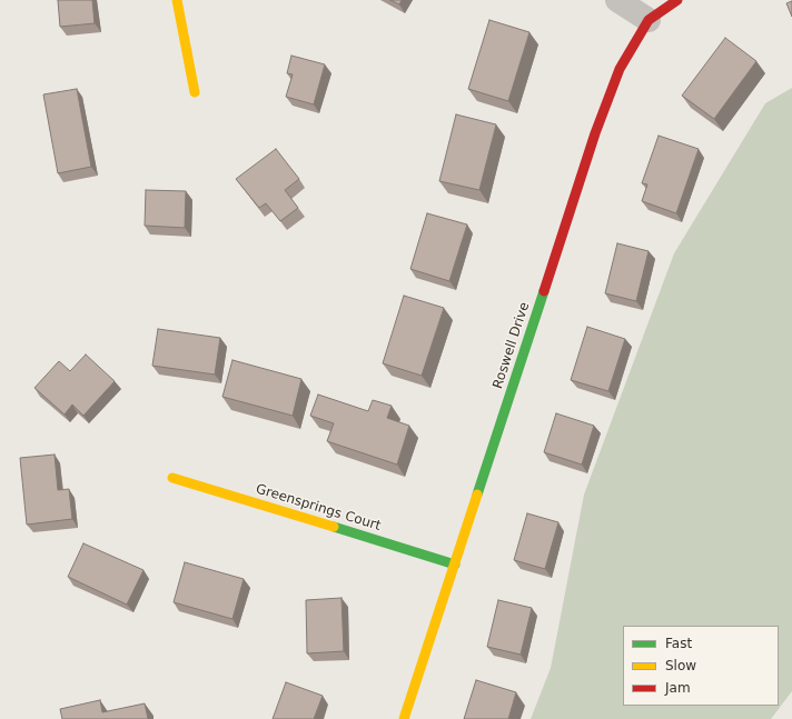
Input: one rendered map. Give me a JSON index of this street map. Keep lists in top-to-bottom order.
{
  "streets": {
    "street": ["Roswell Drive", "Greensprings Court"]
  },
  "crossings": [
    ["Roswell Drive", "Greensprings Court"]
  ],
  "legend": ["Fast", "Slow", "Jam"]
}
